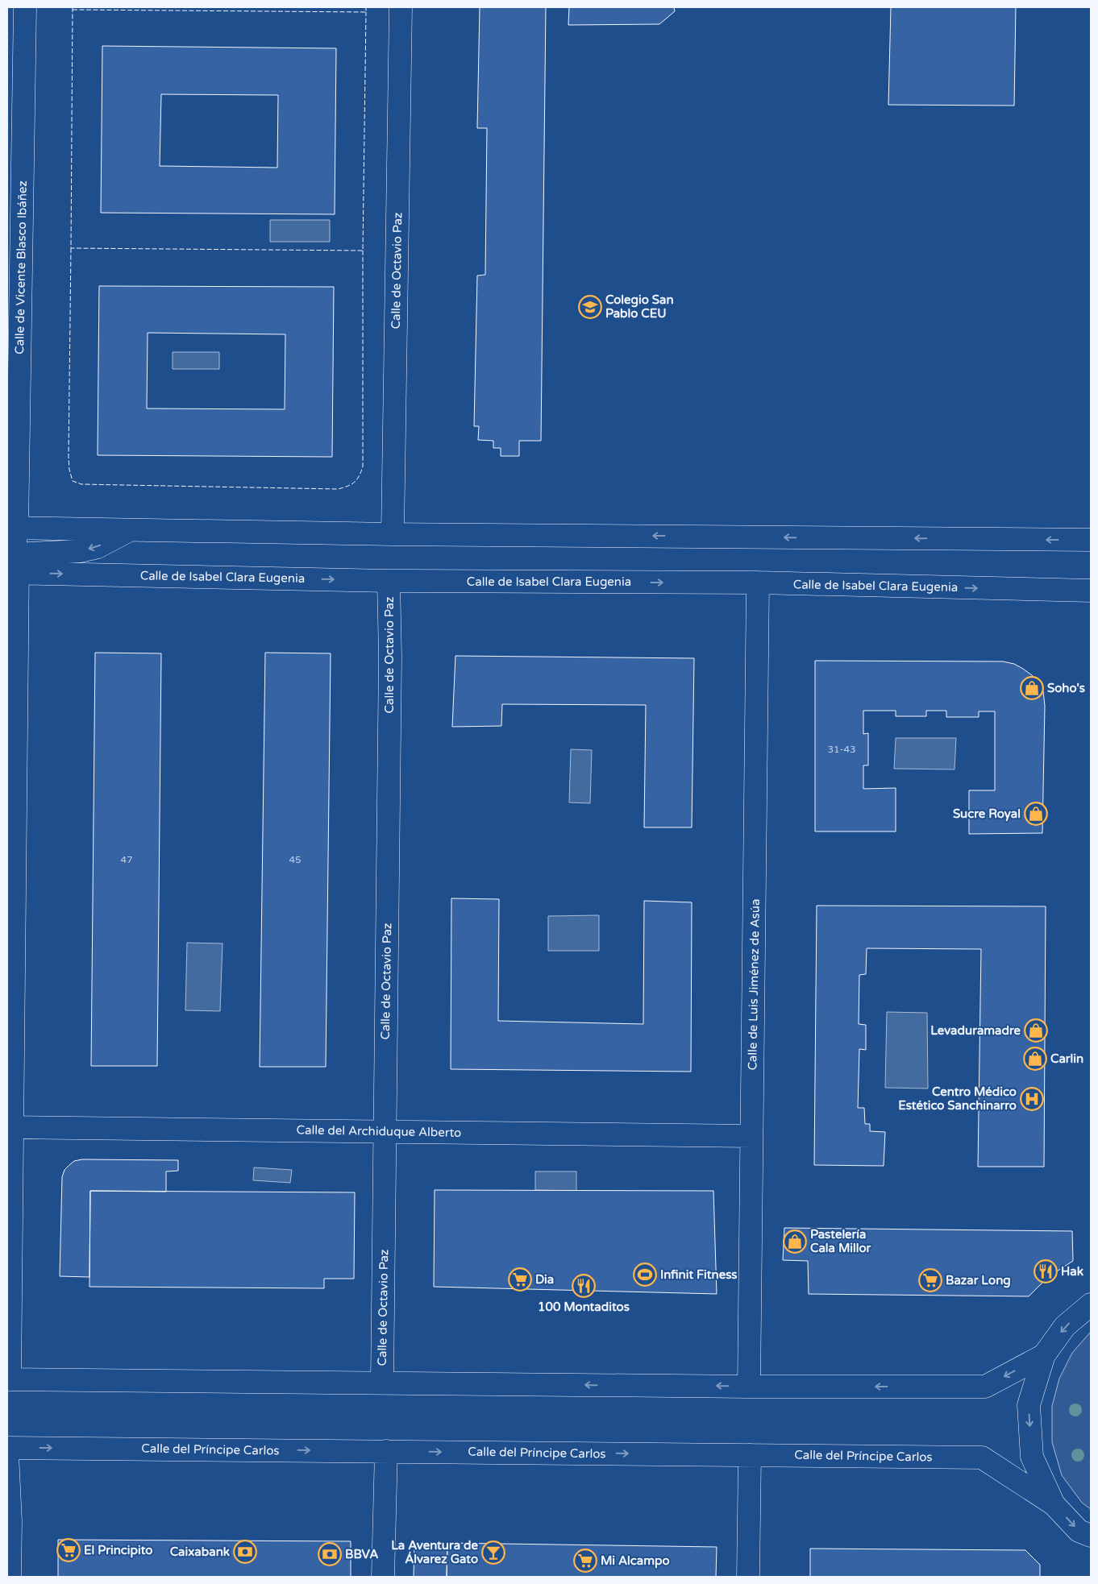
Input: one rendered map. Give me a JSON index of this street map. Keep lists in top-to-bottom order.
{
  "streets": {
    "street": [
      "Calle de Vicente Blasco Ibáñez",
      "Calle de Octavio Paz",
      "Calle de Isabel Clara Eugenia",
      "Calle de Luis Jiménez de Asúa",
      "Calle del Archiduque Alberto",
      "Calle del Príncipe Carlos"
    ]
  },
  "crossings": [
    ["Calle de Octavio Paz", "Calle de Isabel Clara Eugenia"],
    ["Calle de Octavio Paz", "Calle del Archiduque Alberto"],
    ["Calle de Isabel Clara Eugenia", "Calle de Luis Jiménez de Asúa"],
    ["Calle de Luis Jiménez de Asúa", "Calle del Archiduque Alberto"]
  ],
  "places": {
    "school or university": ["Colegio San Pablo CEU"],
    "shop": [
      "Soho's",
      "Sucre Royal",
      "Levaduramadre",
      "Carlin",
      "Pastelería Cala Millor"
    ],
    "hospital": ["Centro Médico Estético Sanchinarro"],
    "restaurant": ["Hak", "100 Montaditos"],
    "sports": ["Infinit Fitness"],
    "supermarket": [
      "Dia",
      "Bazar Long",
      "El Principito",
      "Mi Alcampo"
    ],
    "bank": ["Caixabank", "BBVA"],
    "bar": ["La Aventura de Álvarez Gato"]
  },
  "house_numbers": ["31-43", "47", "45"]
}
